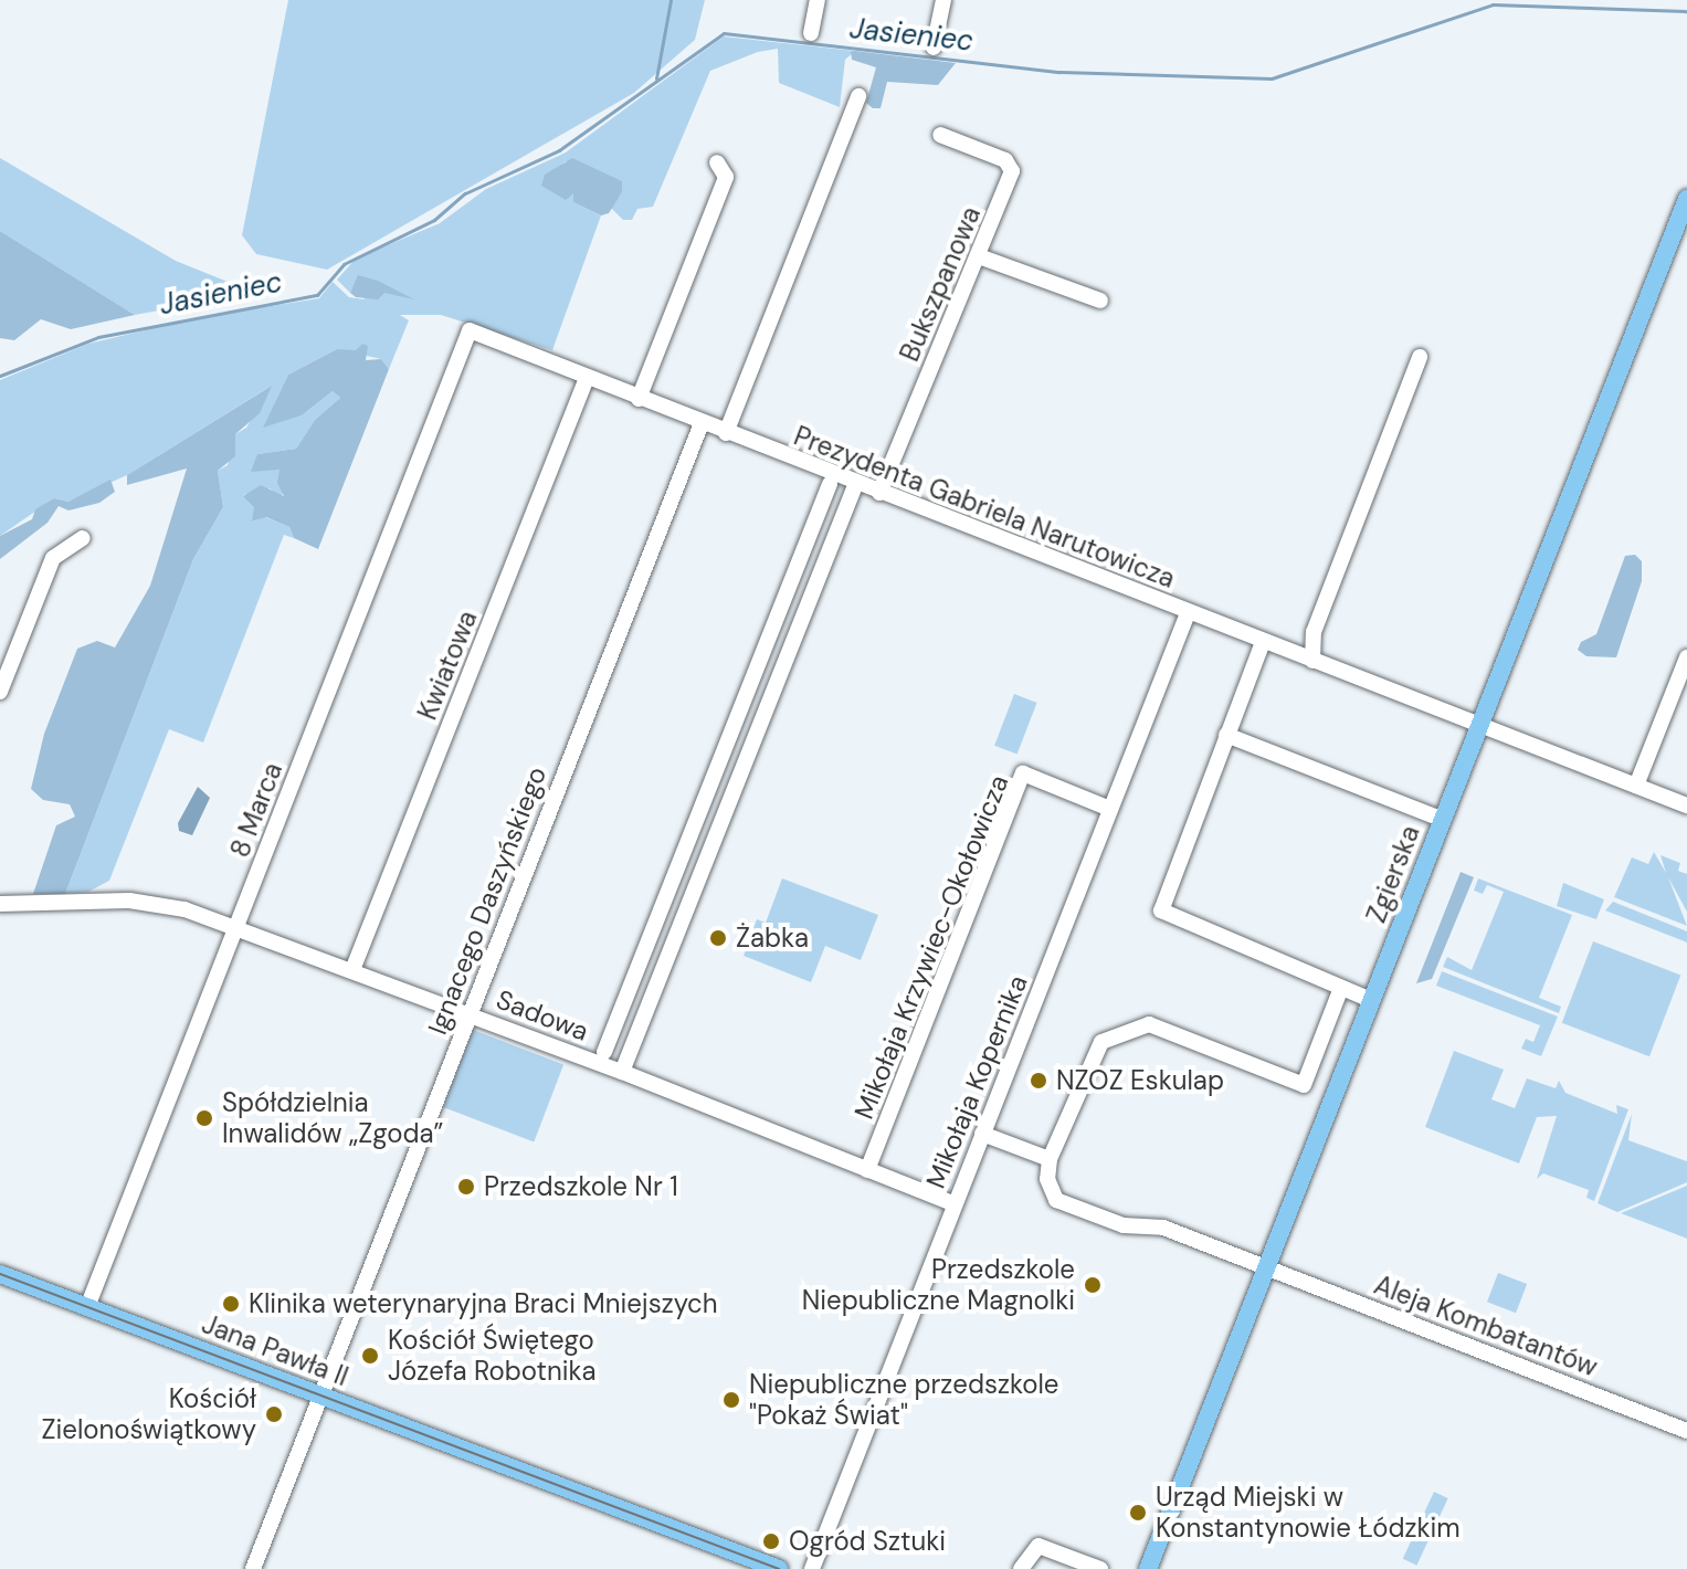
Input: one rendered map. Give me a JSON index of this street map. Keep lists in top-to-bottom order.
{
  "streets": {
    "main road": ["Zgierska", "Jana Pawła II"],
    "street": [
      "Bukszpanowa",
      "Prezydenta Gabriela Narutowicza",
      "Kwiatowa",
      "8 Marca",
      "Ignacego Daszyńskiego",
      "Mikołaja Krzywiec-Okołowicza",
      "Sadowa",
      "Mikołaja Kopernika",
      "Aleja Kombatantów"
    ]
  },
  "crossings": [
    ["Bukszpanowa", "Prezydenta Gabriela Narutowicza"],
    ["Prezydenta Gabriela Narutowicza", "Kwiatowa"],
    ["Prezydenta Gabriela Narutowicza", "8 Marca"],
    ["Prezydenta Gabriela Narutowicza", "Zgierska"],
    ["Prezydenta Gabriela Narutowicza", "Ignacego Daszyńskiego"],
    ["Prezydenta Gabriela Narutowicza", "Mikołaja Kopernika"],
    ["Kwiatowa", "Sadowa"],
    ["8 Marca", "Sadowa"],
    ["8 Marca", "Jana Pawła II"],
    ["Zgierska", "Aleja Kombatantów"],
    ["Ignacego Daszyńskiego", "Sadowa"],
    ["Ignacego Daszyńskiego", "Jana Pawła II"],
    ["Mikołaja Krzywiec-Okołowicza", "Sadowa"],
    ["Mikołaja Krzywiec-Okołowicza", "Mikołaja Kopernika"],
    ["Sadowa", "Mikołaja Kopernika"]
  ],
  "water": ["Jasieniec"],
  "places": [
    "Żabka",
    "NZOZ Eskulap",
    "Spółdzielnia Inwalidów „Zgoda”",
    "Przedszkole Nr 1",
    "Przedszkole Niepubliczne Magnolki",
    "Klinika weterynaryjna Braci Mniejszych",
    "Kościół Świętego Józefa Robotnika",
    "Niepubliczne przedszkole \"Pokaż Świat\"",
    "Kościół Zielonoświątkowy",
    "Urząd Miejski w Konstantynowie Łódzkim",
    "Ogród Sztuki"
  ]
}
